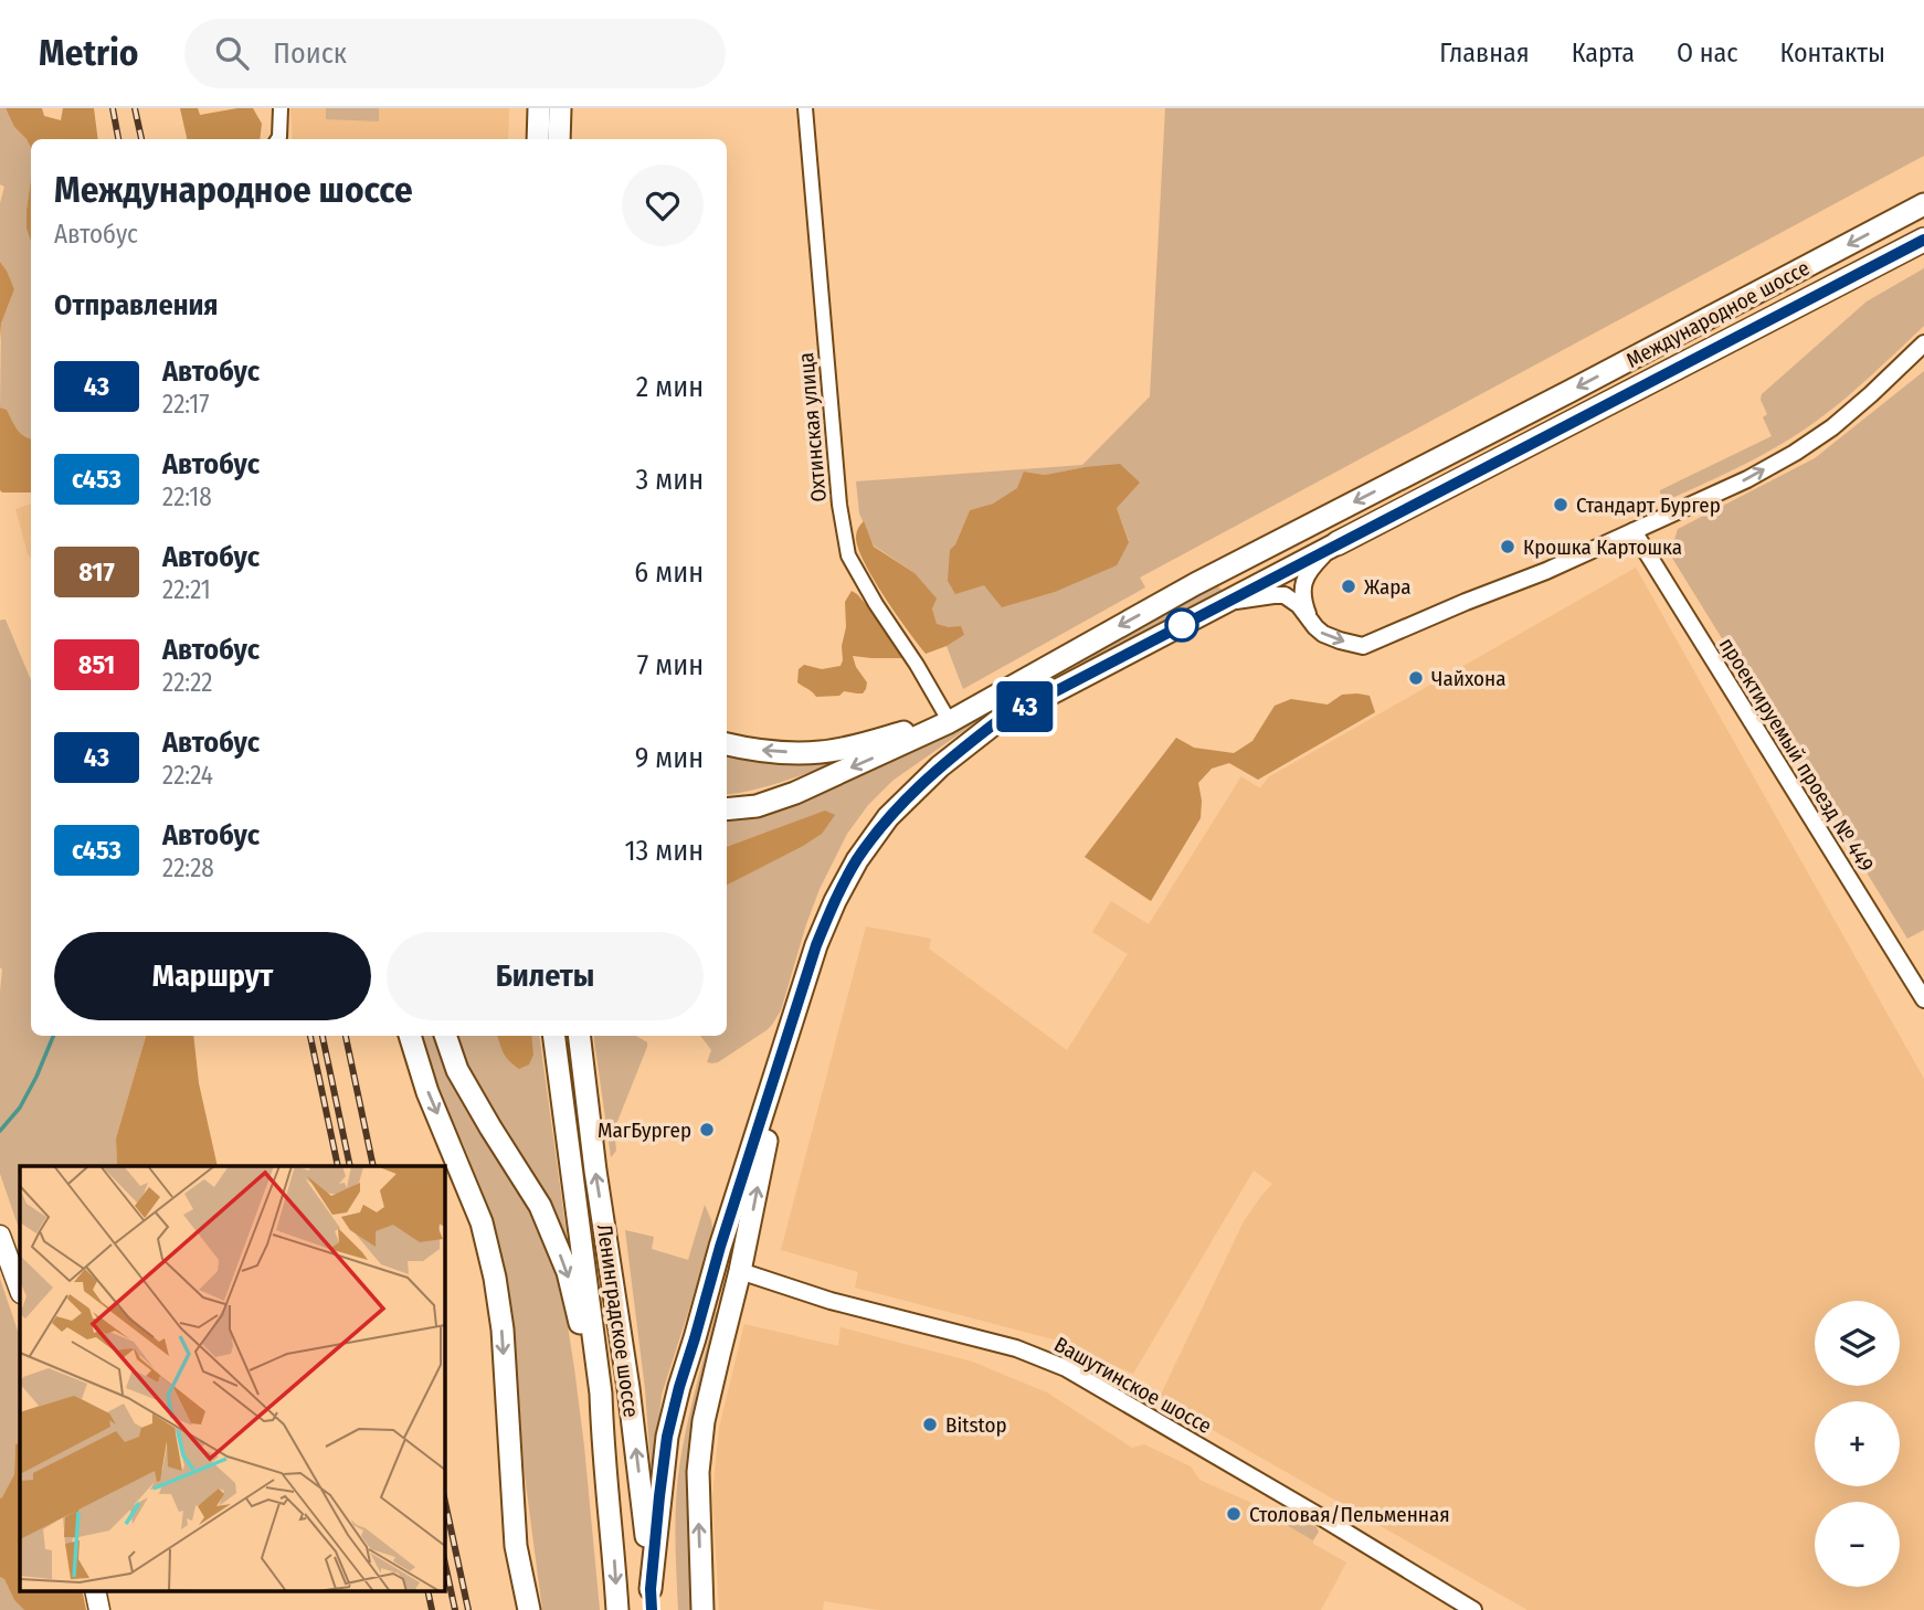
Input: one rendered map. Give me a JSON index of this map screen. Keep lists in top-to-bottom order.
{
  "streets": {
    "highway": ["Международное шоссе", "Ленинградское шоссе"],
    "street": ["Охтинская улица", "проектируемый проезд № 449", "Вашутинское шоссе"]
  },
  "crossings": [
    ["Международное шоссе", "Ленинградское шоссе"]
  ],
  "places": [
    "Стандарт Бургер",
    "Крошка Картошка",
    "Жара",
    "Чайхона",
    "МагБургер",
    "Bitstop",
    "Столовая/Пельменная"
  ],
  "lines": ["bus line 43"],
  "page": {
    "header": "Metrio",
    "search": "Поиск",
    "nav": [
      "Главная",
      "Карта",
      "О нас",
      "Контакты"
    ],
    "on_map": "43",
    "heading": [
      ["Международное шоссе", "Автобус"],
      "Отправления"
    ],
    "list": [
      {
        "mark": "43",
        "name": "Автобус",
        "note": "22:17",
        "value": "2 мин"
      },
      {
        "mark": "с453",
        "name": "Автобус",
        "note": "22:18",
        "value": "3 мин"
      },
      {
        "mark": "817",
        "name": "Автобус",
        "note": "22:21",
        "value": "6 мин"
      },
      {
        "mark": "851",
        "name": "Автобус",
        "note": "22:22",
        "value": "7 мин"
      },
      {
        "mark": "43",
        "name": "Автобус",
        "note": "22:24",
        "value": "9 мин"
      },
      {
        "mark": "с453",
        "name": "Автобус",
        "note": "22:28",
        "value": "13 мин"
      }
    ],
    "buttons": ["Маршрут", "Билеты"],
    "map_buttons": ["+", "−"]
  }
}
